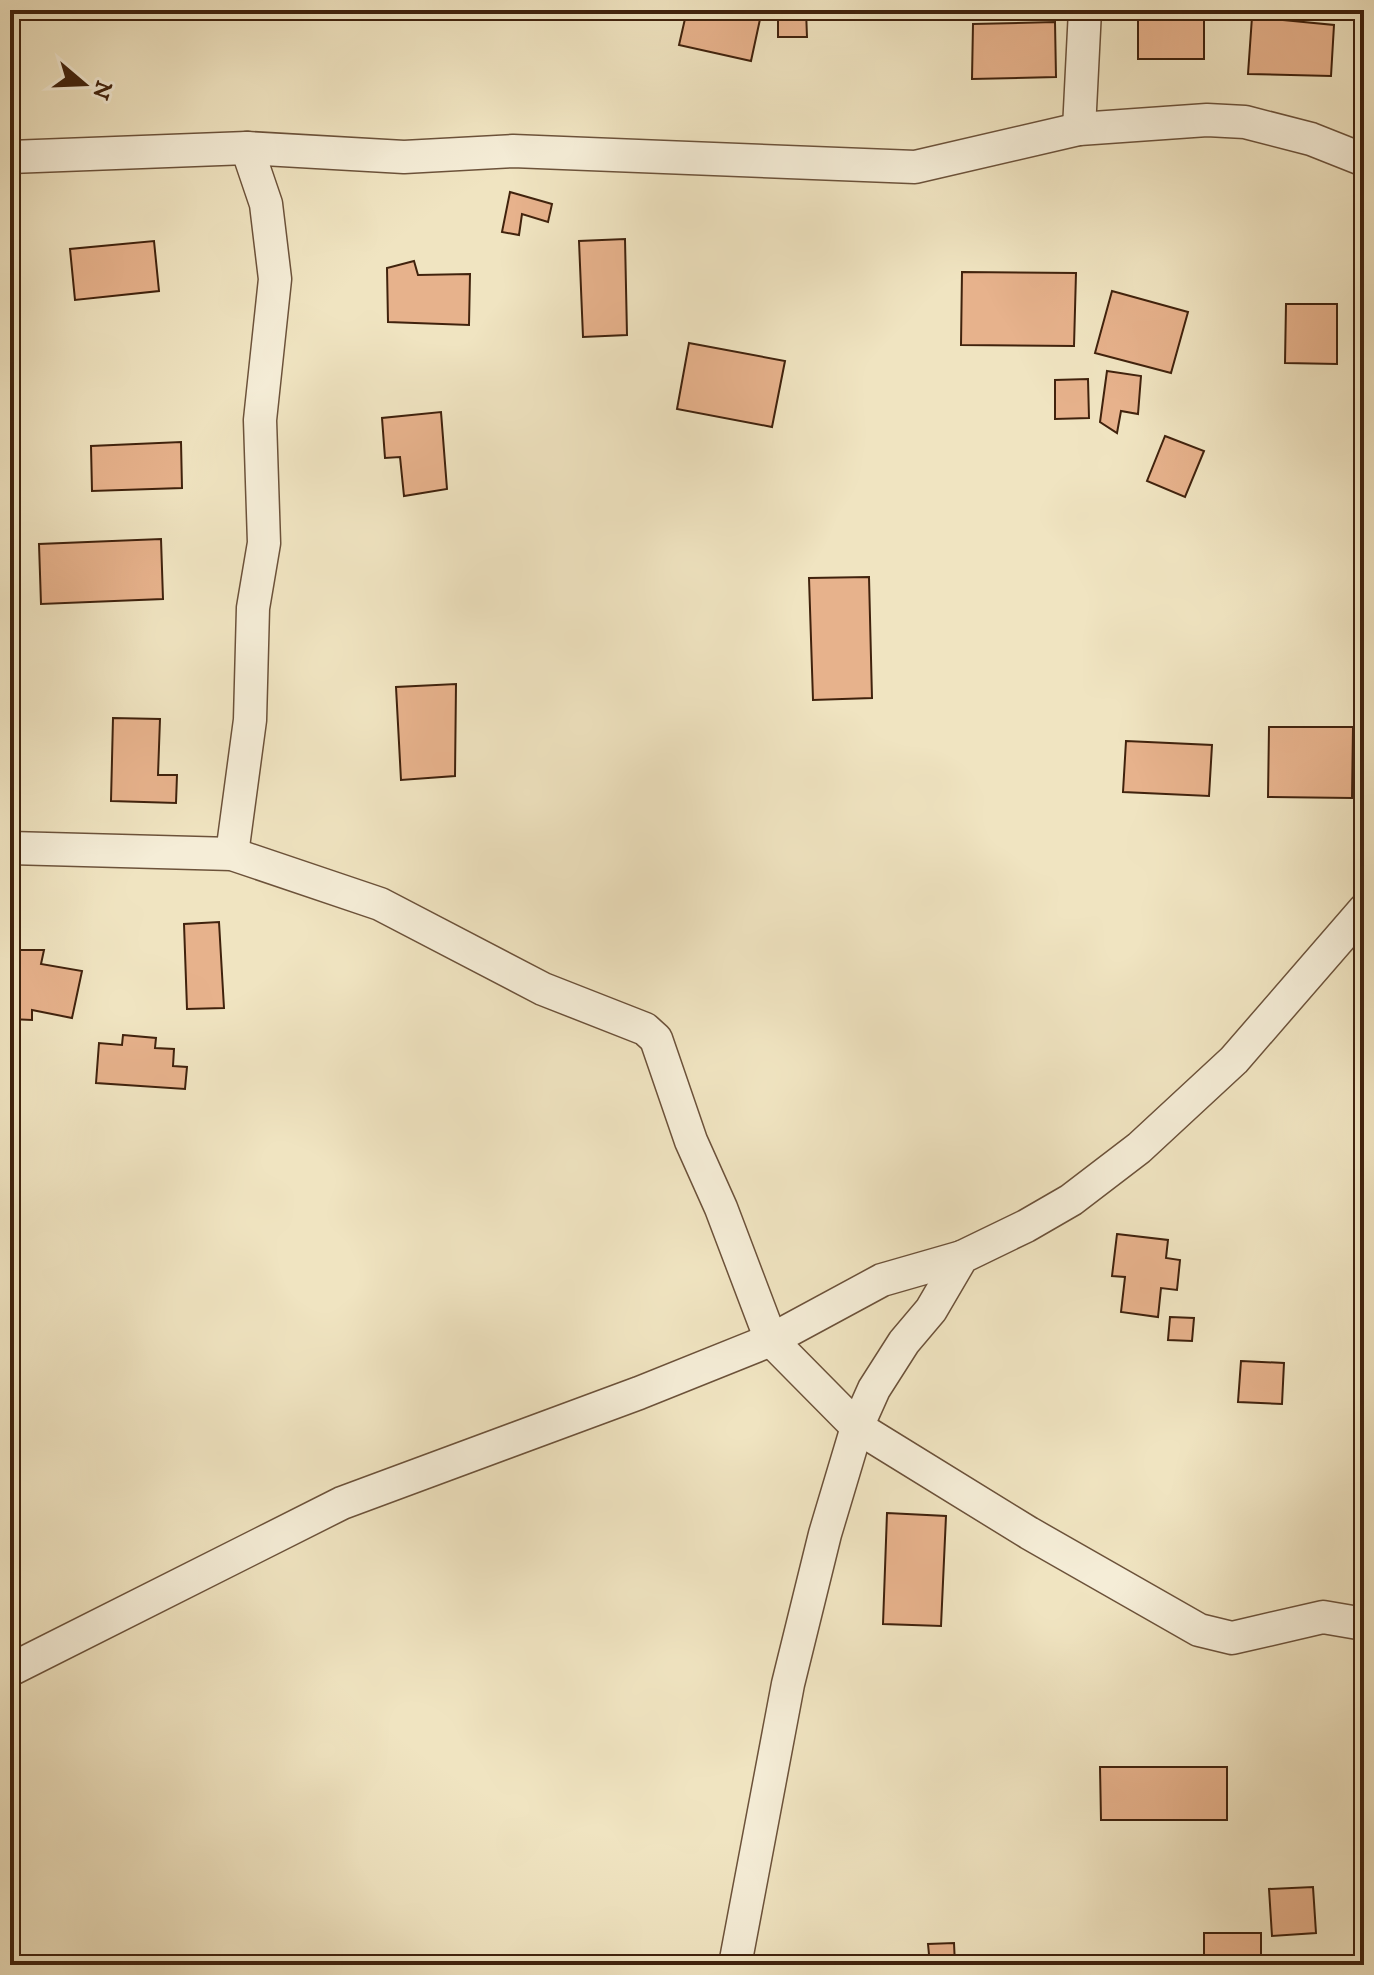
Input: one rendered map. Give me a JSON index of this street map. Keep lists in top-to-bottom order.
{
  "north": "right"
}
